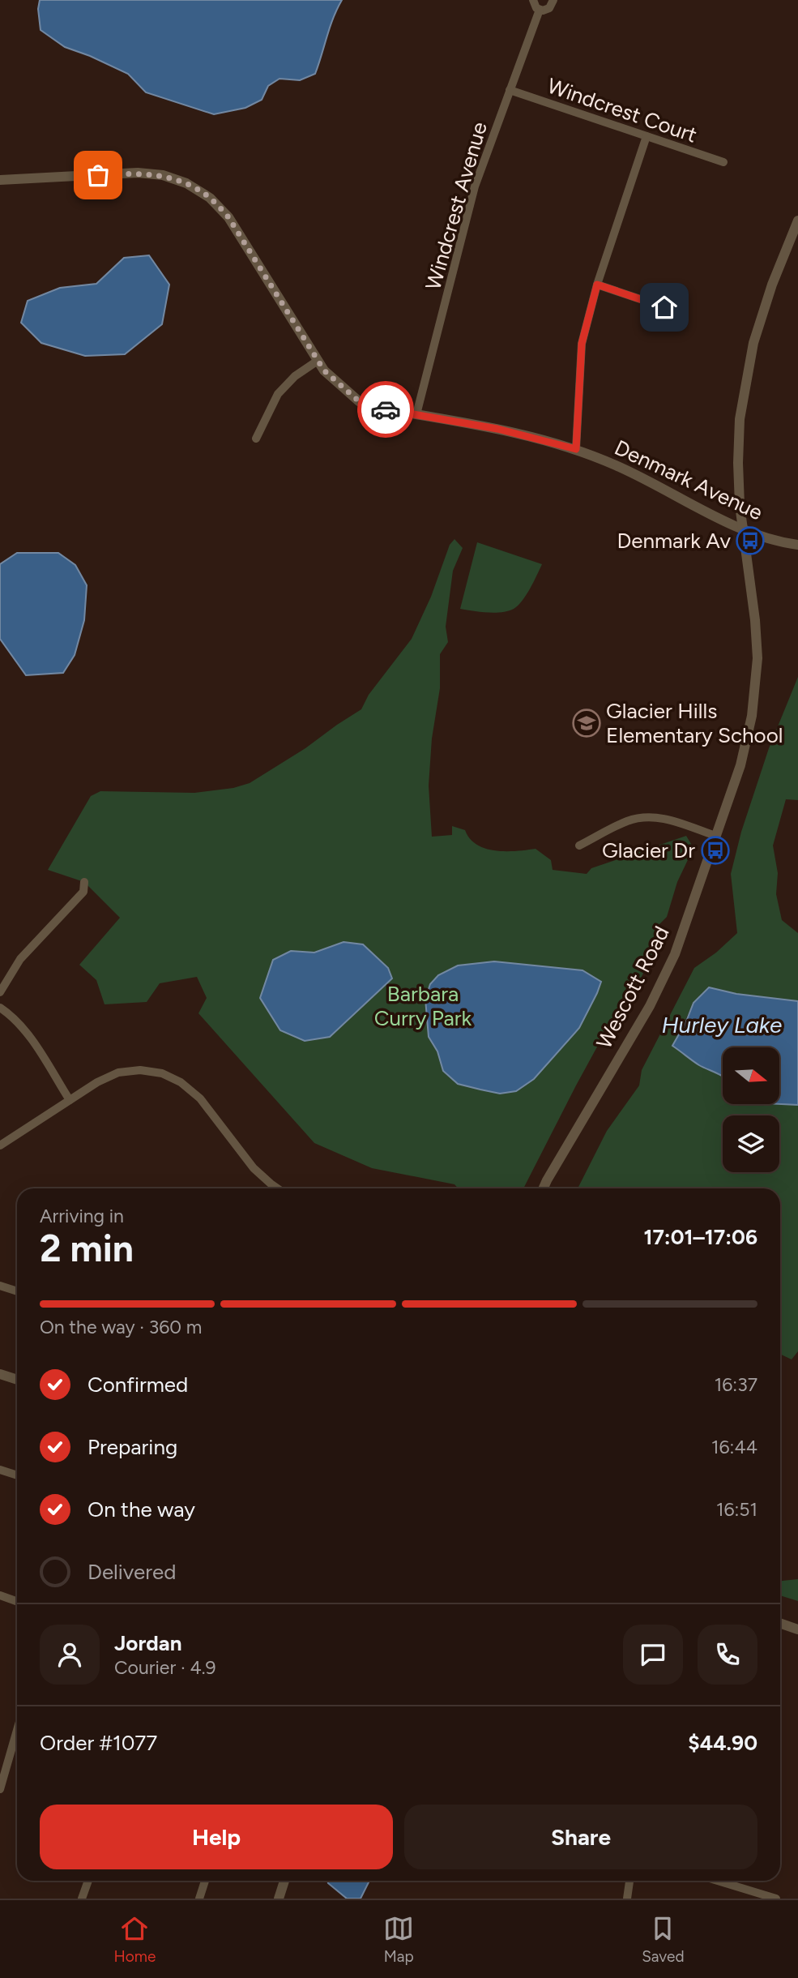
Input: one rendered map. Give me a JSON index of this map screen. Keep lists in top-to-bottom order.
{
  "streets": {
    "street": [
      "Windcrest Court",
      "Windcrest Avenue",
      "Denmark Avenue",
      "Wescott Road"
    ]
  },
  "crossings": [
    ["Windcrest Court", "Windcrest Avenue"],
    ["Windcrest Avenue", "Denmark Avenue"],
    ["Denmark Avenue", "Wescott Road"]
  ],
  "water": ["Hurley Lake"],
  "parks": ["Barbara Curry Park"],
  "places": {
    "bus stop": ["Denmark Av", "Glacier Dr"],
    "school or university": ["Glacier Hills Elementary School"]
  },
  "north": "right",
  "page": {
    "heading": ["2 min", "Arriving in", "17:01–17:06"],
    "panel": [
      "Jordan",
      "Courier · 4.9",
      "Order #1077",
      "$44.90"
    ],
    "bar": "On the way · 360 m",
    "list": [
      ["Confirmed", "16:37"],
      ["Preparing", "16:44"],
      ["On the way", "16:51"],
      "Delivered"
    ],
    "buttons": ["Help", "Share"],
    "tabs": ["Home", "Map", "Saved"]
  }
}
